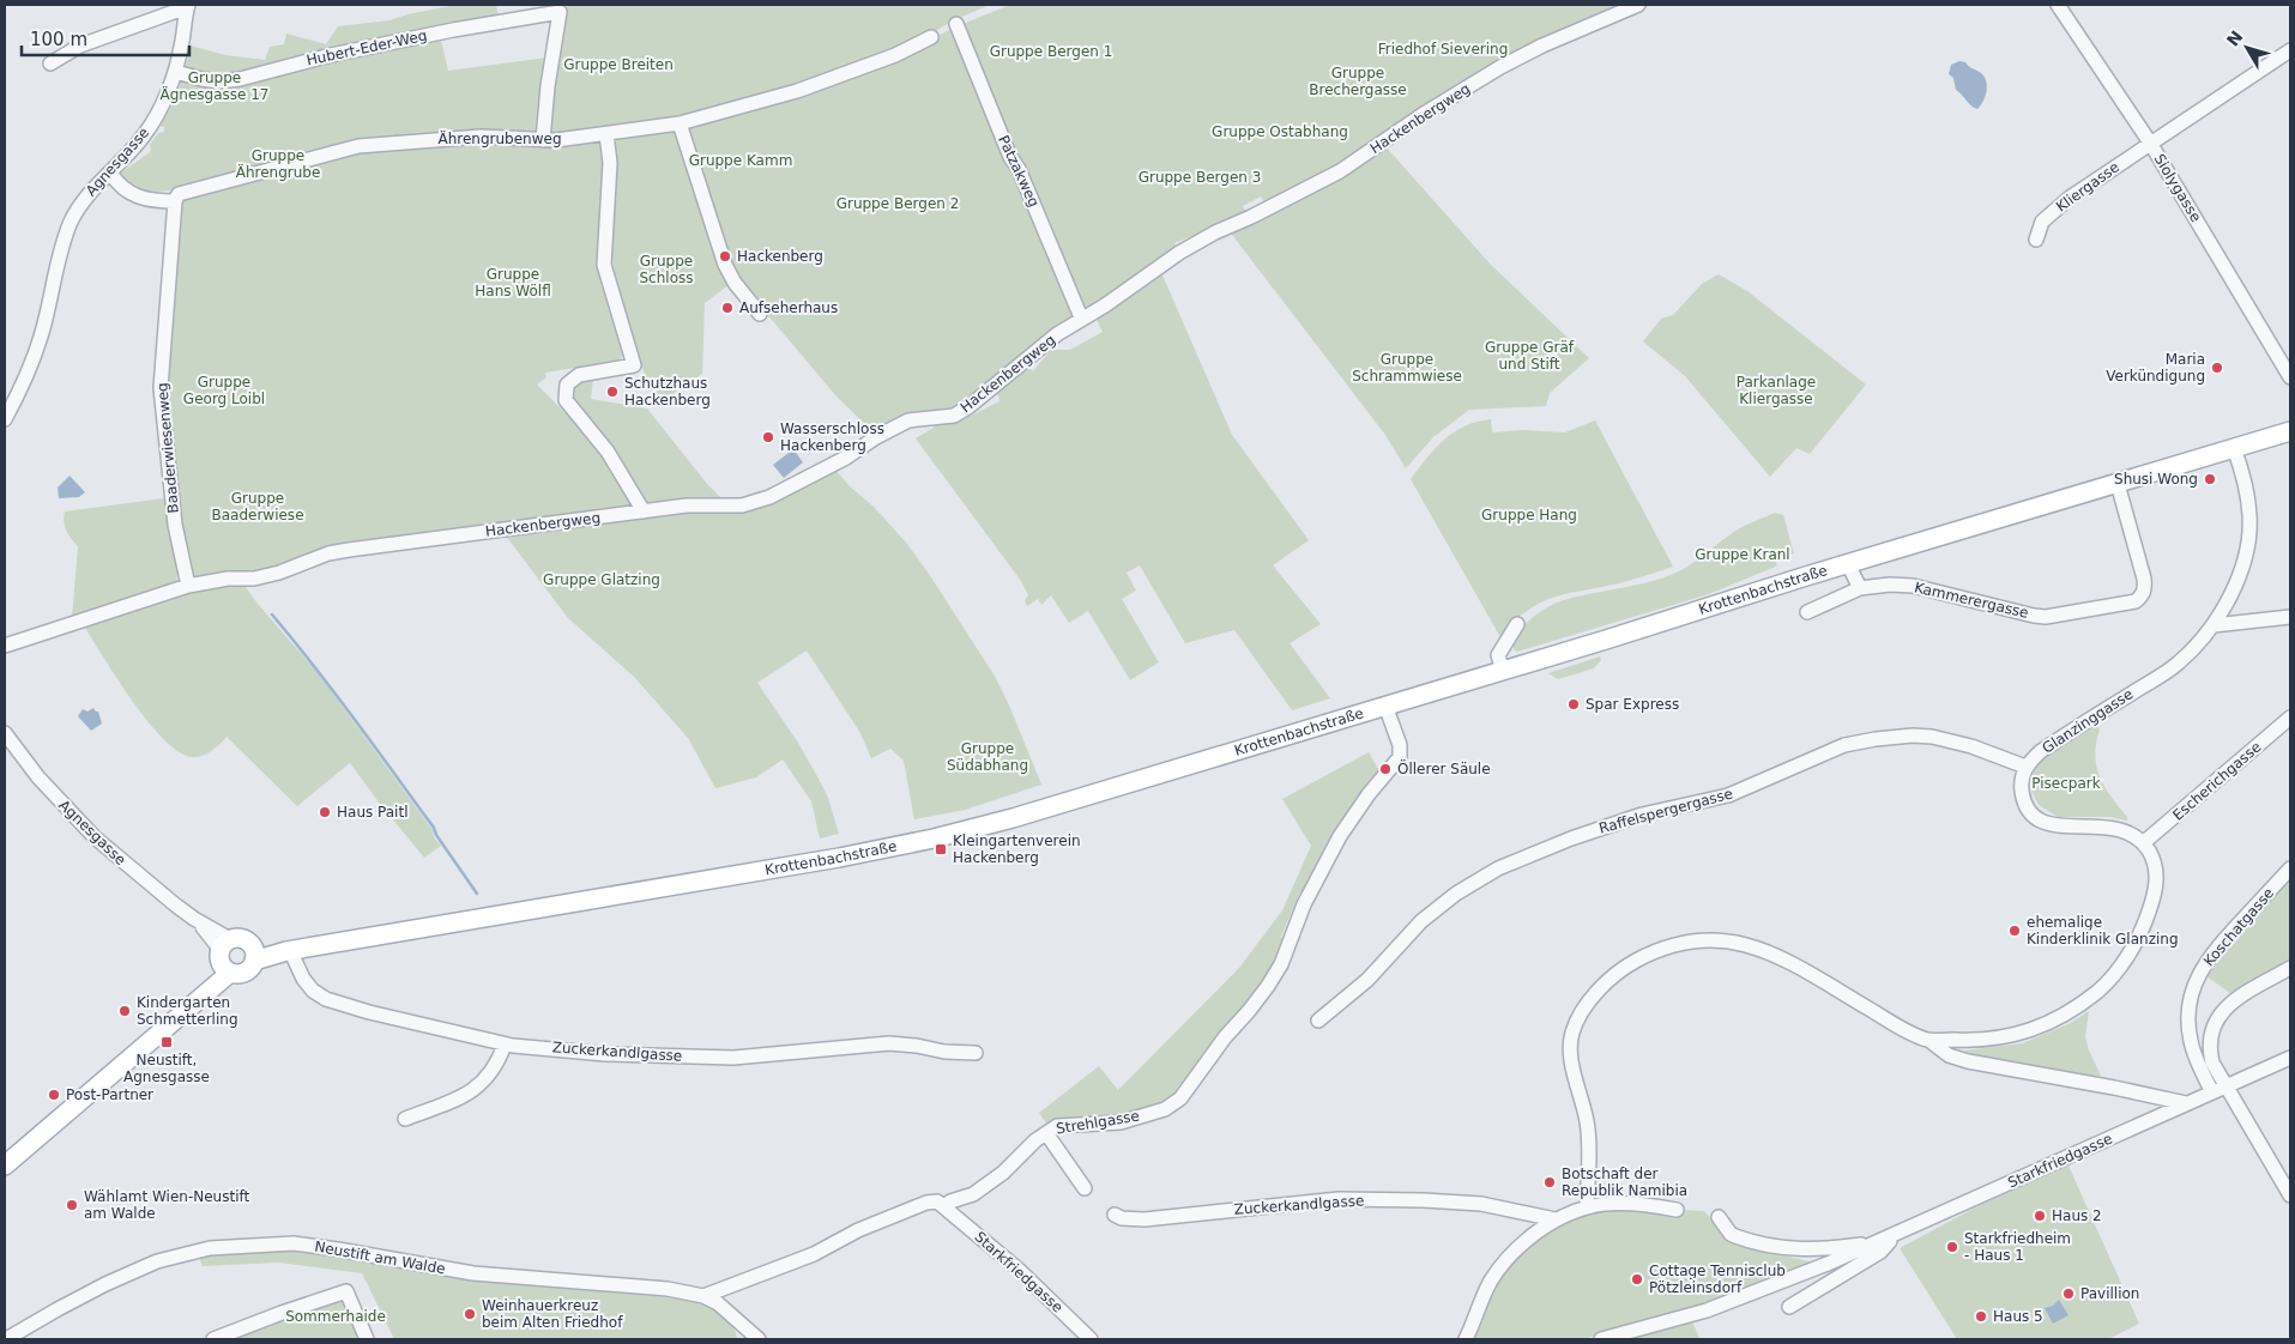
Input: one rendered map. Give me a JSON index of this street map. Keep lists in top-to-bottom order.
{
  "streets": {
    "main road": ["Krottenbachstraße"],
    "street": [
      "Hubert-Eder-Weg",
      "Hackenbergweg",
      "Ährengrubenweg",
      "Agnesgasse",
      "Patzakweg",
      "Kliergasse",
      "Siolygasse",
      "Baaderwiesenweg",
      "Kammerergasse",
      "Glanzinggasse",
      "Escherichgasse",
      "Raffelspergergasse",
      "Koschatgasse",
      "Zuckerkandlgasse",
      "Strehlgasse",
      "Starkfriedgasse",
      "Neustift am Walde"
    ]
  },
  "crossings": [
    ["Hubert-Eder-Weg", "Ährengrubenweg"],
    ["Hubert-Eder-Weg", "Agnesgasse"],
    ["Hackenbergweg", "Patzakweg"],
    ["Hackenbergweg", "Baaderwiesenweg"],
    ["Ährengrubenweg", "Baaderwiesenweg"],
    ["Agnesgasse", "Krottenbachstraße"],
    ["Kliergasse", "Siolygasse"],
    ["Krottenbachstraße", "Kammerergasse"],
    ["Krottenbachstraße", "Glanzinggasse"],
    ["Krottenbachstraße", "Zuckerkandlgasse"],
    ["Krottenbachstraße", "Strehlgasse"],
    ["Glanzinggasse", "Raffelspergergasse"],
    ["Koschatgasse", "Starkfriedgasse"],
    ["Strehlgasse", "Starkfriedgasse"],
    ["Strehlgasse", "Neustift am Walde"]
  ],
  "parks": [
    "Friedhof Sievering",
    "Gruppe Bergen 1",
    "Gruppe Breiten",
    "Gruppe Brechergasse",
    "Gruppe Ägnesgasse 17",
    "Gruppe Ostabhang",
    "Gruppe Ährengrube",
    "Gruppe Kamm",
    "Gruppe Bergen 3",
    "Gruppe Bergen 2",
    "Gruppe Schloss",
    "Gruppe Hans Wölfl",
    "Gruppe Gräf und Stift",
    "Gruppe Schrammwiese",
    "Gruppe Georg Loibl",
    "Parkanlage Kliergasse",
    "Gruppe Baaderwiese",
    "Gruppe Hang",
    "Gruppe Kranl",
    "Gruppe Glatzing",
    "Gruppe Südabhang",
    "Pisecpark",
    "Sommerhaide"
  ],
  "places": {
    "other": [
      "Hackenberg",
      "Aufseherhaus",
      "Maria Verkündigung",
      "Schutzhaus Hackenberg",
      "Wasserschloss Hackenberg",
      "Shusi Wong",
      "Spar Express",
      "Öllerer Säule",
      "Haus Paitl",
      "ehemalige Kinderklinik Glanzing",
      "Kindergarten Schmetterling",
      "Post-Partner",
      "Botschaft der Republik Namibia",
      "Wählamt Wien-Neustift am Walde",
      "Haus 2",
      "Starkfriedheim - Haus 1",
      "Cottage Tennisclub Pötzleinsdorf",
      "Pavillion",
      "Weinhauerkreuz beim Alten Friedhof",
      "Haus 5"
    ],
    "transit": ["Kleingartenverein Hackenberg", "Neustift, Agnesgasse"]
  },
  "scale_bar": "100 m",
  "north": "top left"
}
